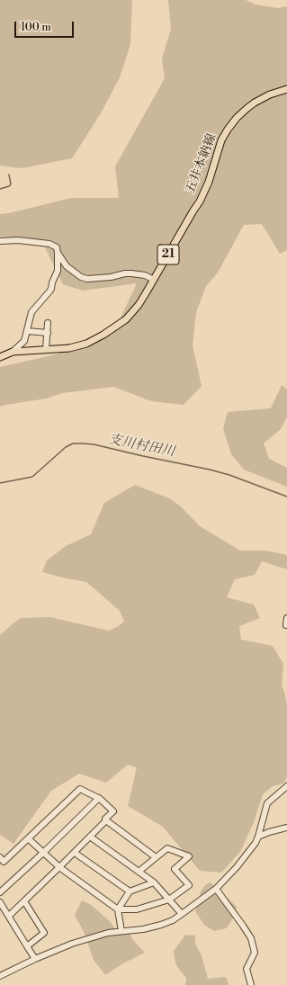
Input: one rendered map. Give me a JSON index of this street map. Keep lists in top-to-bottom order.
{
  "streets": {
    "main road": ["五井本納線", "21"]
  },
  "water": ["支川村田川"],
  "scale_bar": "100 m"
}
